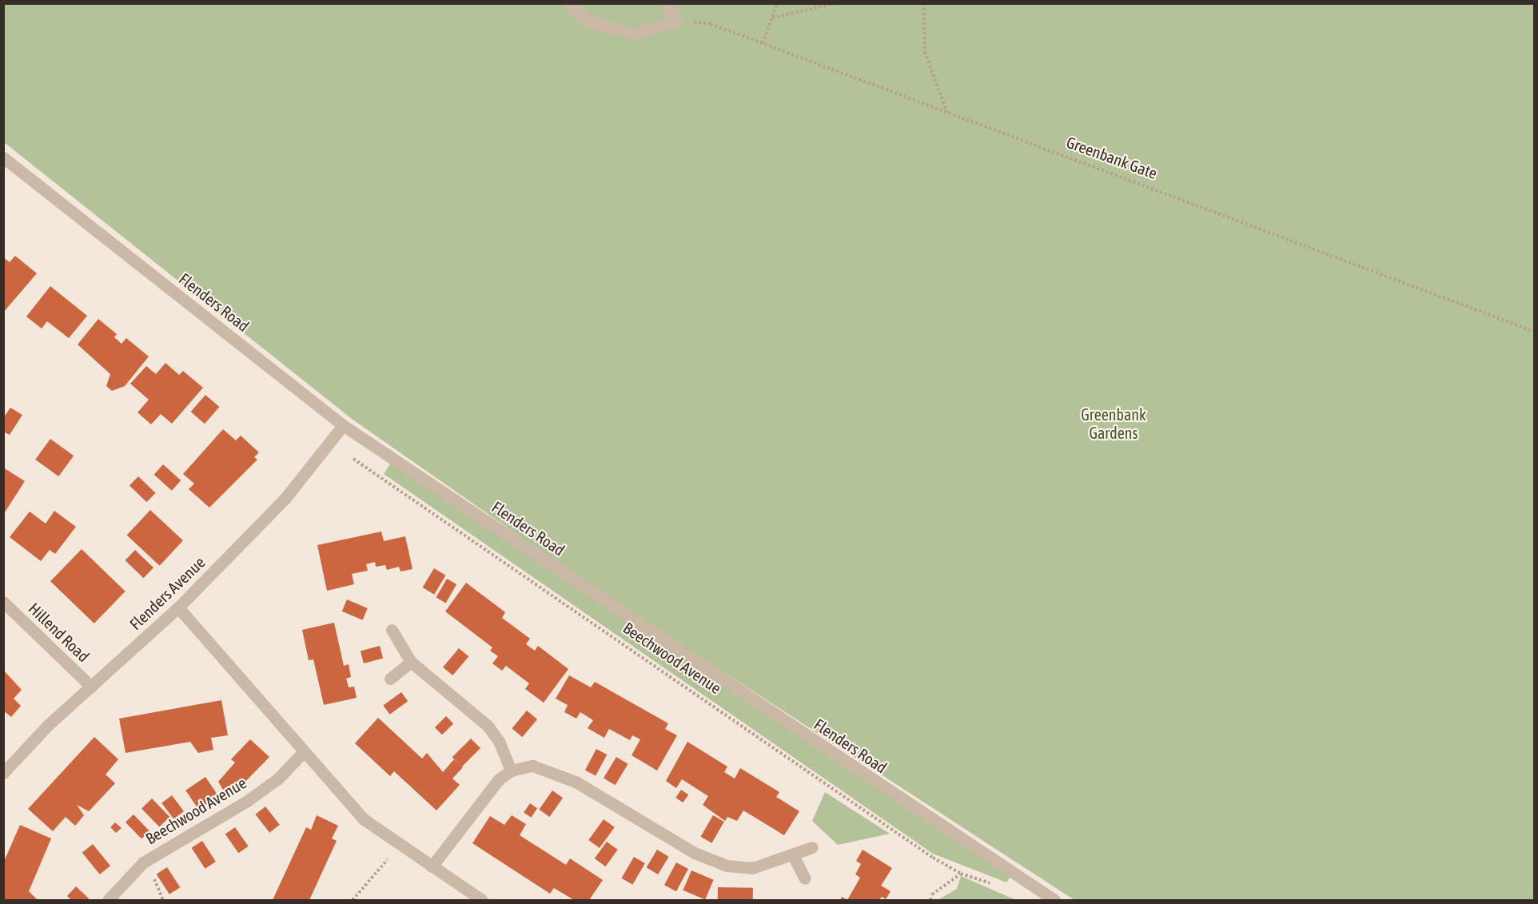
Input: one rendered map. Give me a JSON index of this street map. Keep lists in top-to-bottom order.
{
  "streets": {
    "street": [
      "Flenders Road",
      "Flenders Avenue",
      "Hillend Road",
      "Beechwood Avenue"
    ],
    "path": ["Greenbank Gate"]
  },
  "crossings": [
    ["Flenders Road", "Flenders Avenue"],
    ["Flenders Avenue", "Hillend Road"],
    ["Flenders Avenue", "Beechwood Avenue"]
  ],
  "parks": ["Greenbank Gardens"]
}
